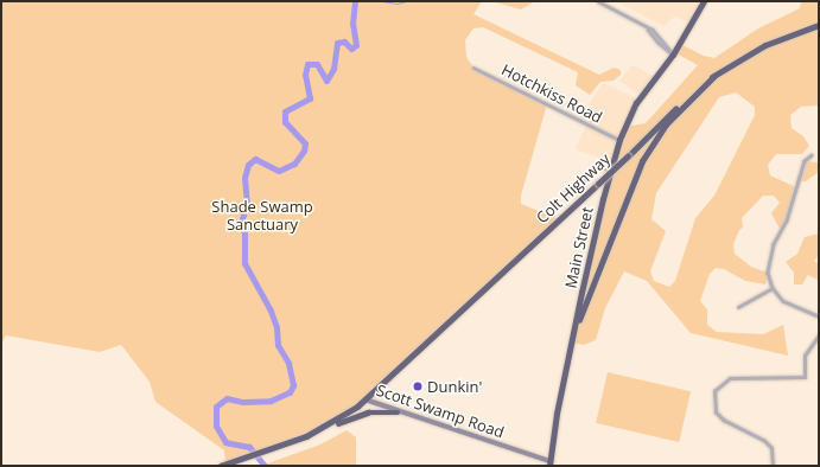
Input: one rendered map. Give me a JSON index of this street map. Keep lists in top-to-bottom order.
{
  "streets": {
    "highway": ["Colt Highway", "Main Street", "Scott Swamp Road"],
    "street": ["Hotchkiss Road"]
  },
  "crossings": [
    ["Hotchkiss Road", "Main Street"],
    ["Colt Highway", "Scott Swamp Road"],
    ["Main Street", "Scott Swamp Road"]
  ],
  "parks": ["Shade Swamp Sanctuary"],
  "places": ["Dunkin'"]
}
